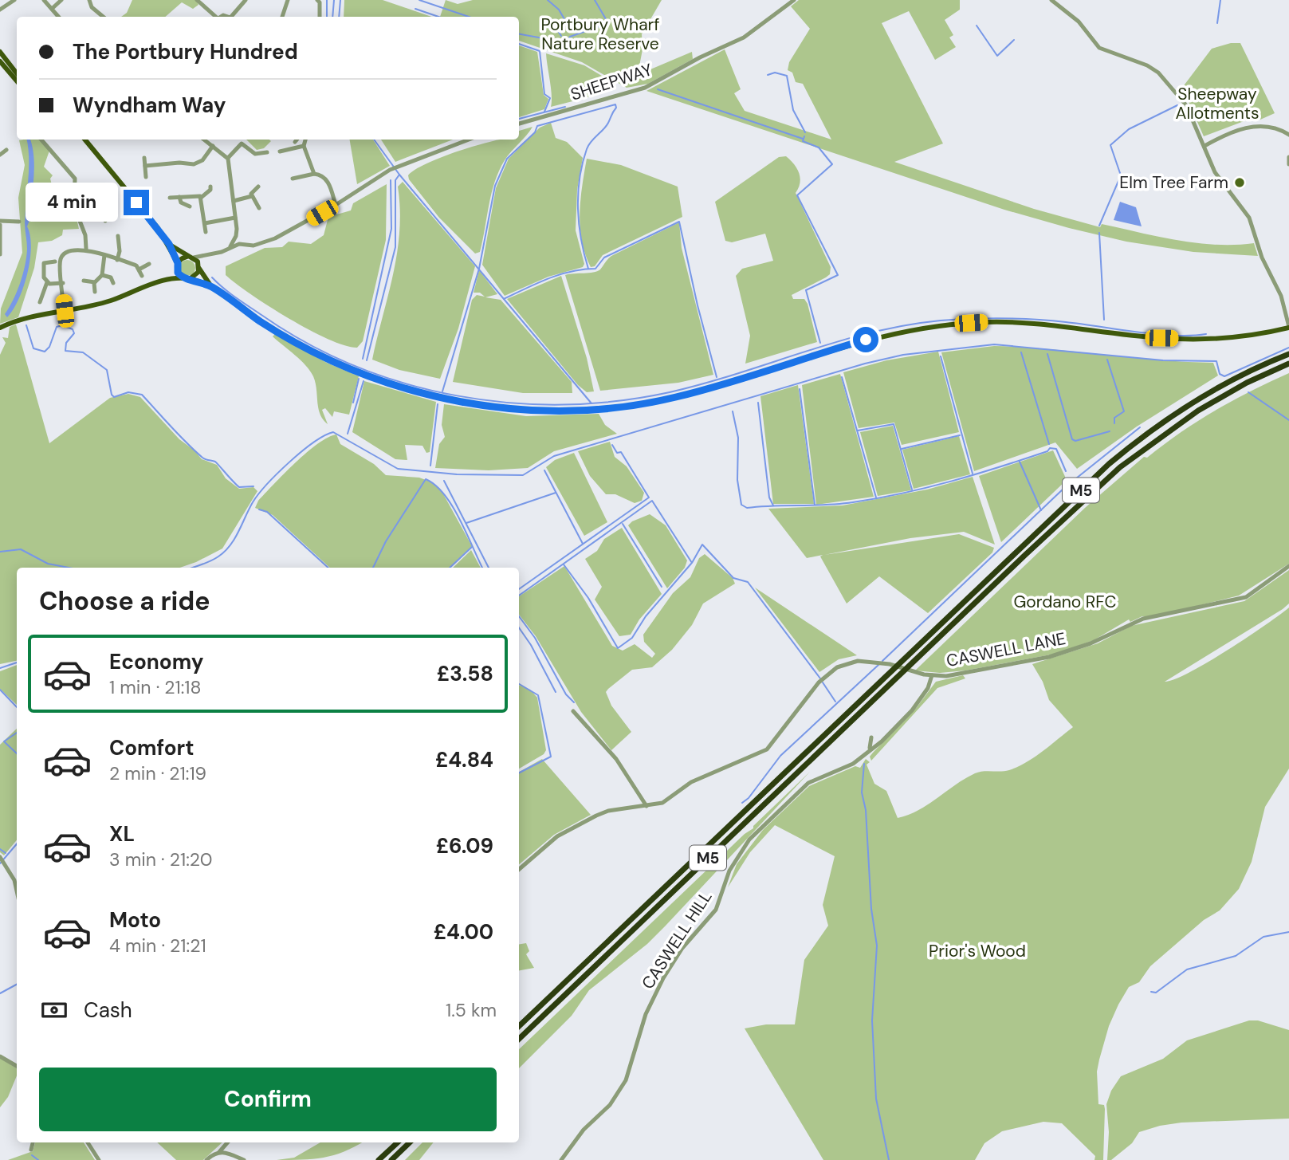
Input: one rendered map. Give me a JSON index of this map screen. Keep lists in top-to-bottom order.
{
  "streets": {
    "highway": ["M5"],
    "street": ["SHEEPWAY", "CASWELL LANE", "CASWELL HILL"]
  },
  "crossings": [
    ["CASWELL LANE", "CASWELL HILL"]
  ],
  "parks": [
    "Portbury Wharf Nature Reserve",
    "Sheepway Allotments",
    "Gordano RFC",
    "Prior's Wood"
  ],
  "places": ["Elm Tree Farm"],
  "page": {
    "banner": ["The Portbury Hundred", "Wyndham Way"],
    "bubble": "4 min",
    "heading": "Choose a ride",
    "list": [
      {
        "name": "Economy",
        "note": "1 min · 21:18",
        "value": "£3.58"
      },
      {
        "name": "Comfort",
        "note": "2 min · 21:19",
        "value": "£4.84"
      },
      {
        "name": "XL",
        "note": "3 min · 21:20",
        "value": "£6.09"
      },
      {
        "name": "Moto",
        "note": "4 min · 21:21",
        "value": "£4.00"
      }
    ],
    "pay": ["Cash", "1.5 km"],
    "buttons": "Confirm"
  }
}
